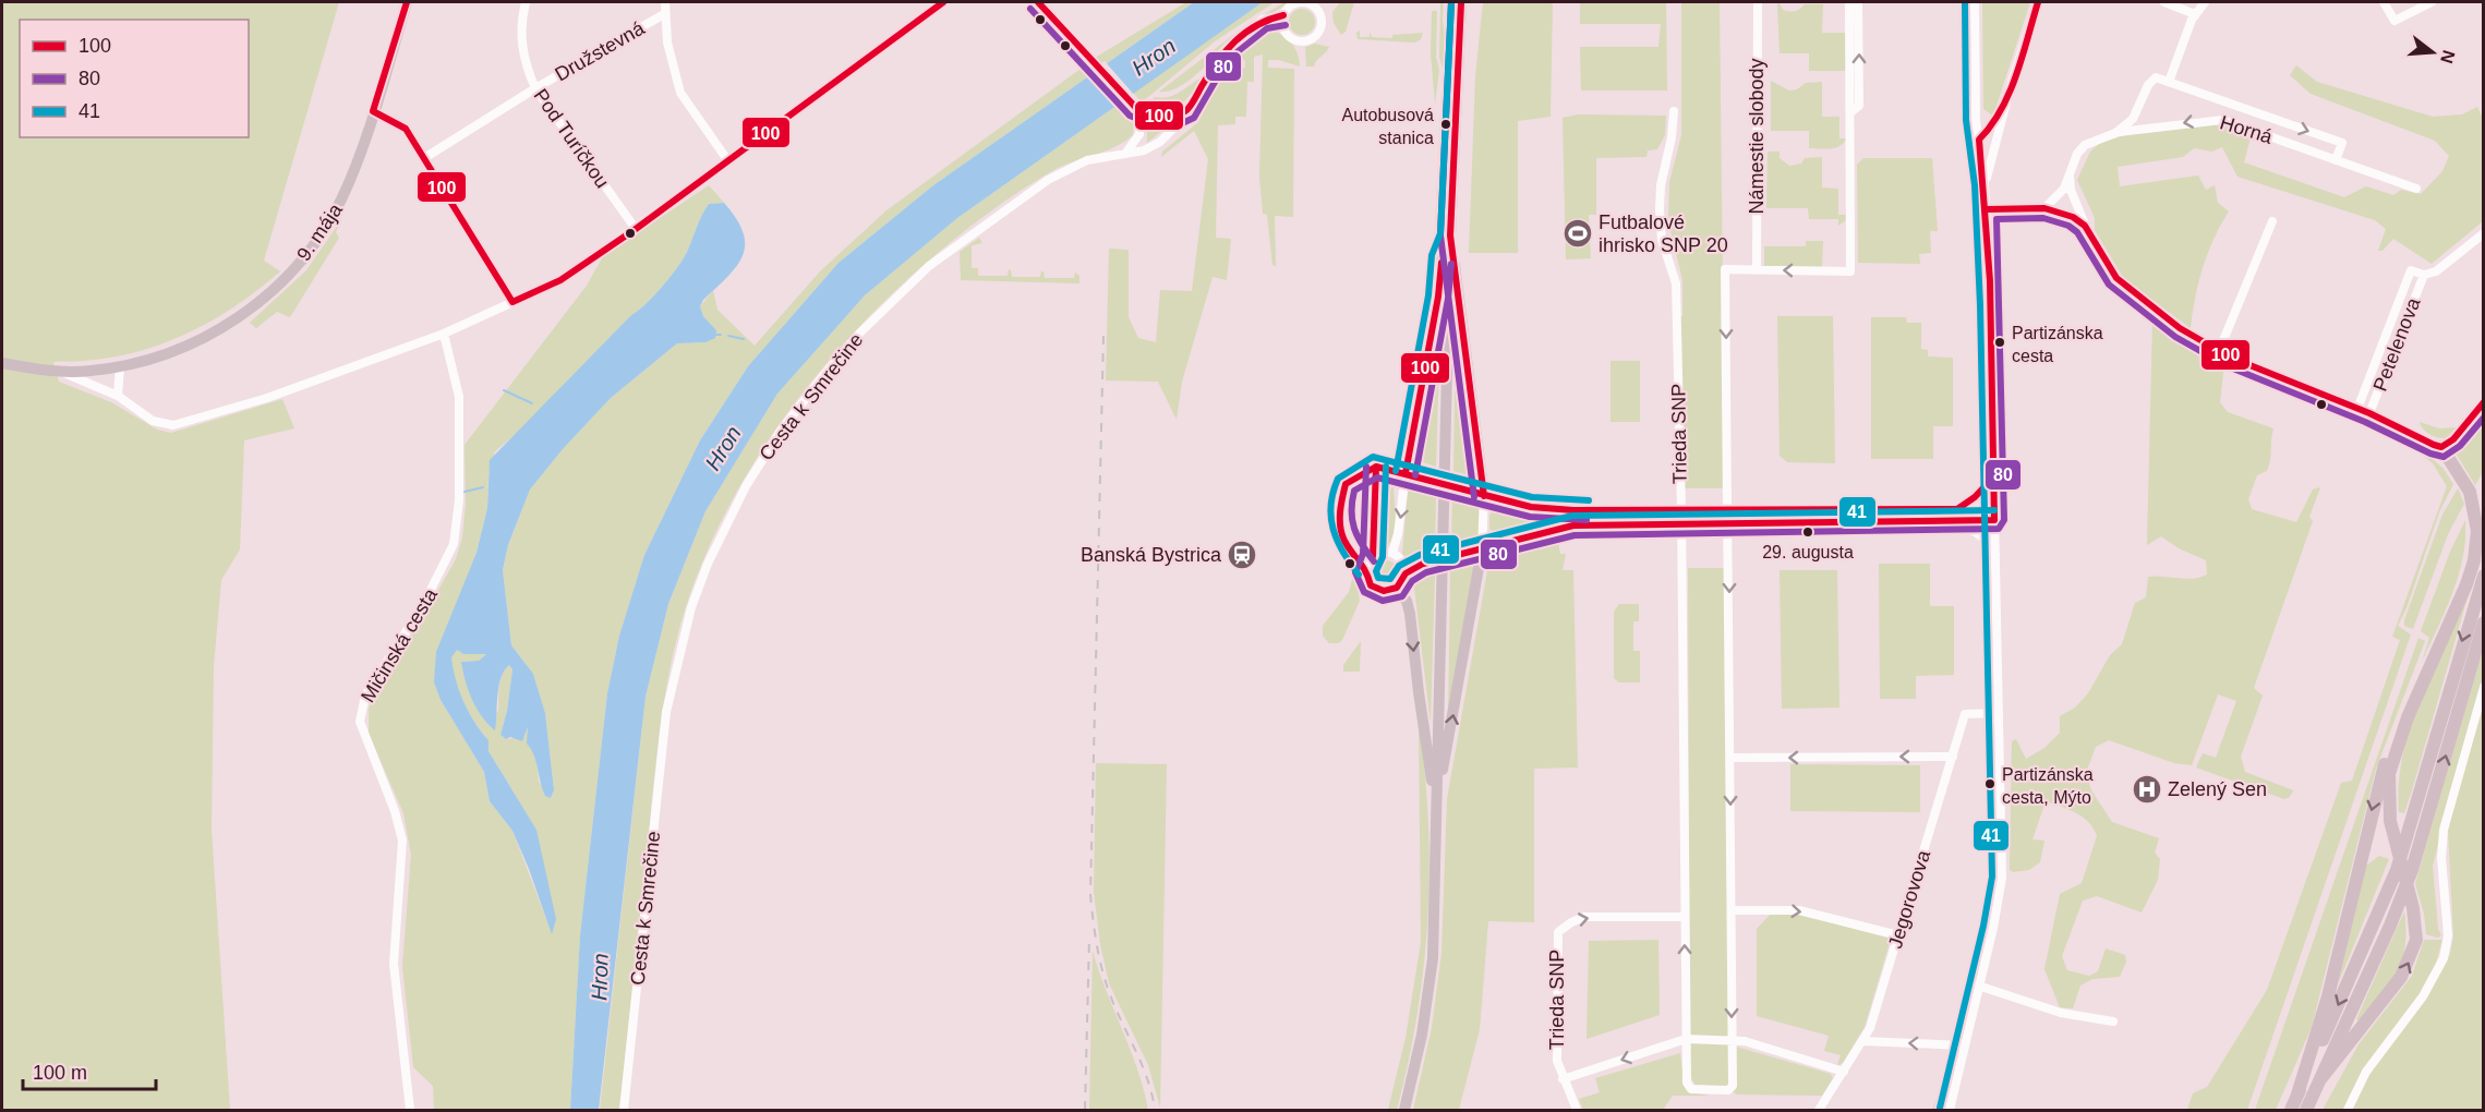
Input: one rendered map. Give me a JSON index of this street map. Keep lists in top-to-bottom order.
{
  "streets": {
    "main road": ["9. mája"],
    "street": [
      "Družstevná",
      "Horná",
      "Námestie slobody",
      "Pod Turíčkou",
      "Petelenova",
      "Cesta k Smrečine",
      "Trieda SNP",
      "Mičinská cesta",
      "Jegorovova"
    ]
  },
  "crossings": [
    ["Družstevná", "Pod Turíčkou"],
    ["Námestie slobody", "Trieda SNP"],
    ["Trieda SNP", "Jegorovova"]
  ],
  "water": ["Hron"],
  "places": {
    "other": [
      "Autobusová stanica",
      "Partizánska cesta",
      "29. augusta",
      "Partizánska cesta, Mýto"
    ],
    "sports": ["Futbalové ihrisko SNP 20"],
    "station": ["Banská Bystrica"],
    "hospital": ["Zelený Sen"]
  },
  "lines": ["transit line 100", "transit line 80", "transit line 41"],
  "legend": ["100", "80", "41"],
  "scale_bar": "100 m",
  "north": "right"
}
